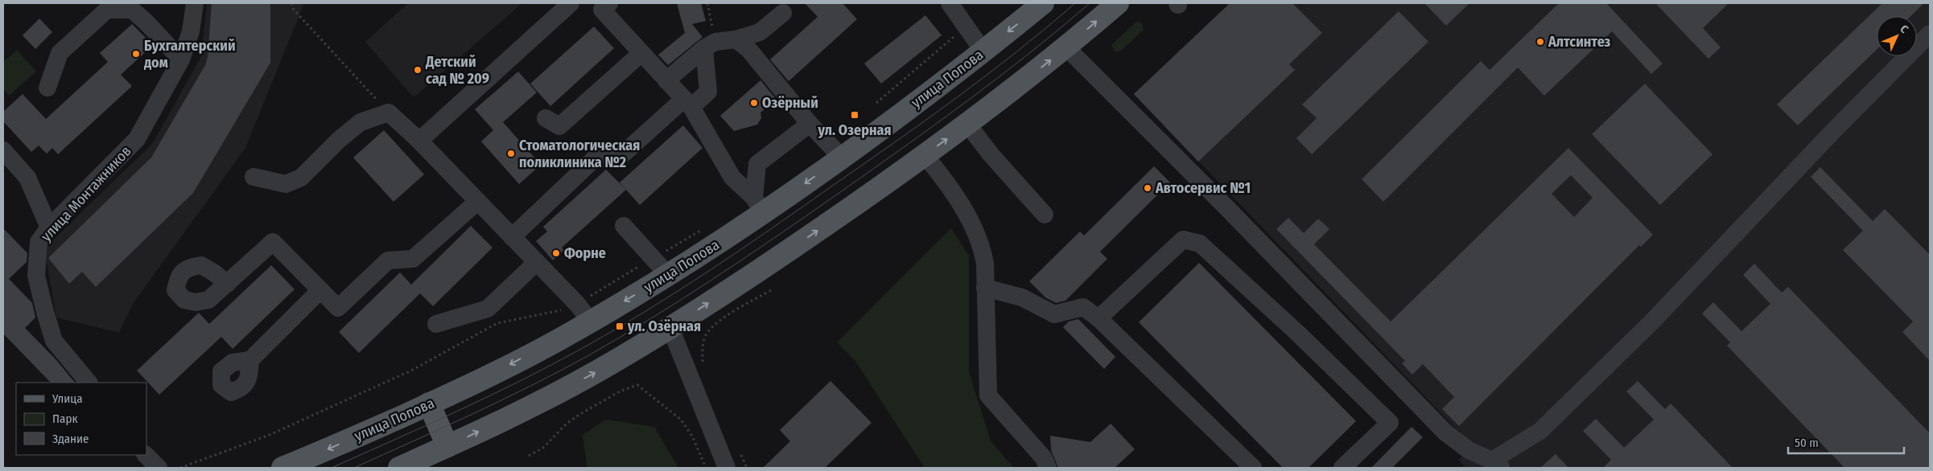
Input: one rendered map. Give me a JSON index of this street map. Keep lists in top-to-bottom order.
{
  "streets": {
    "main road": ["улица Попова"],
    "street": ["улица Монтажников"]
  },
  "places": {
    "other": [
      "Алтсинтез",
      "Бухгалтерский дом",
      "Детский сад № 209",
      "Озёрный",
      "Стоматологическая поликлиника №2",
      "Автосервис №1",
      "Форне"
    ],
    "transit": ["ул. Озерная", "ул. Озёрная"]
  },
  "legend": ["Улица", "Парк", "Здание"],
  "scale_bar": "50 m",
  "north": "top right"
}
